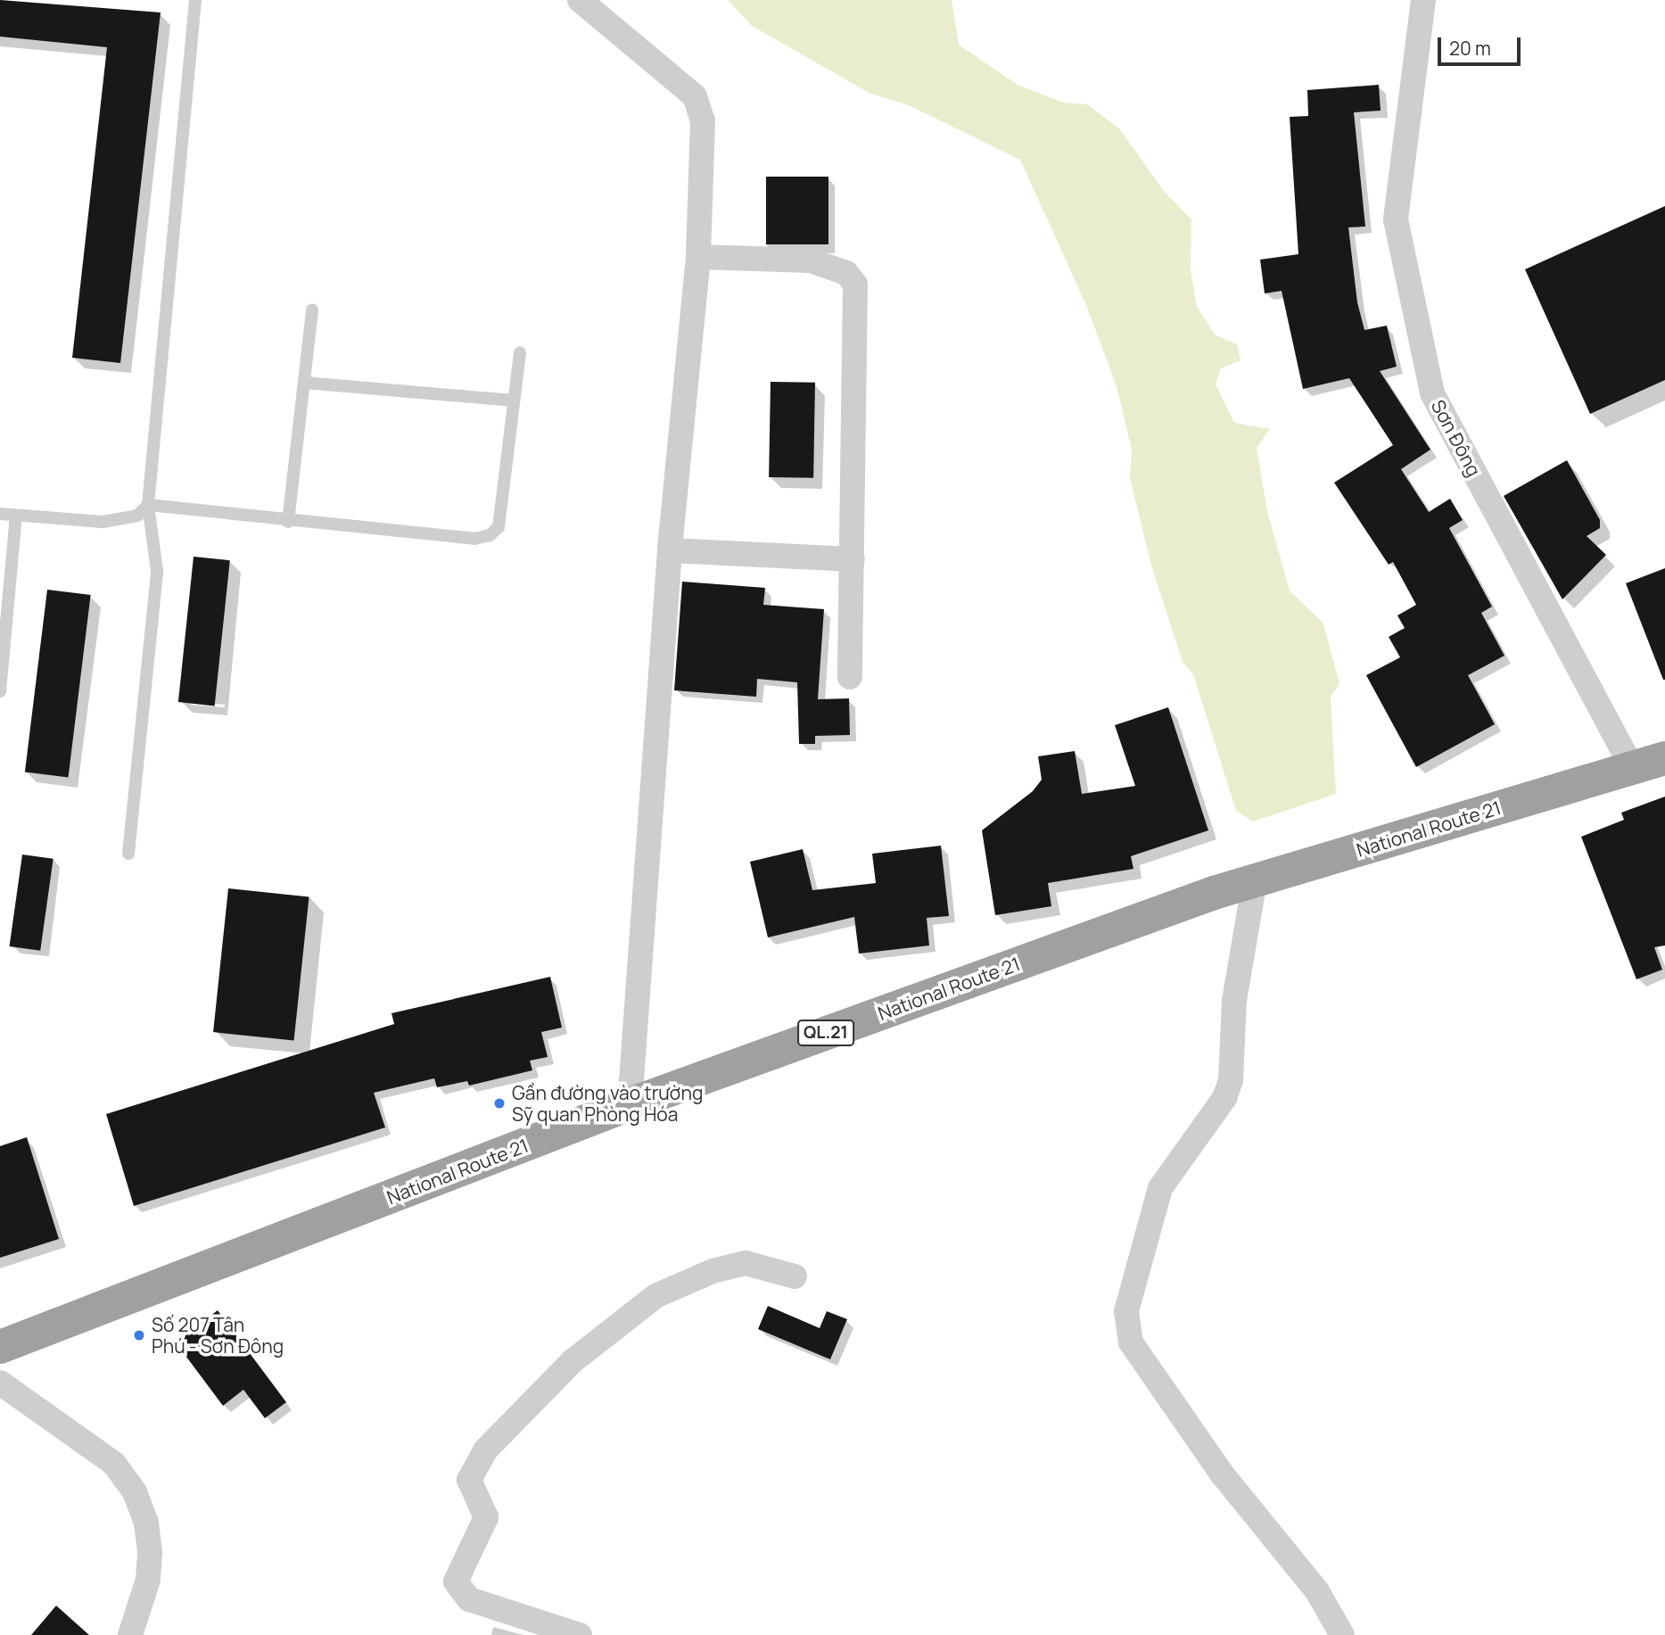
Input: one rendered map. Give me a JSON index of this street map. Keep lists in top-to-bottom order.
{
  "streets": {
    "highway": ["National Route 21", "QL.21"],
    "street": ["Sơn Đông"]
  },
  "crossings": [
    ["Sơn Đông", "National Route 21"]
  ],
  "places": ["Gần đường vào trường Sỹ quan Phòng Hóa", "Số 207 Tân Phú - Sơn Đông"],
  "scale_bar": "20 m"
}
